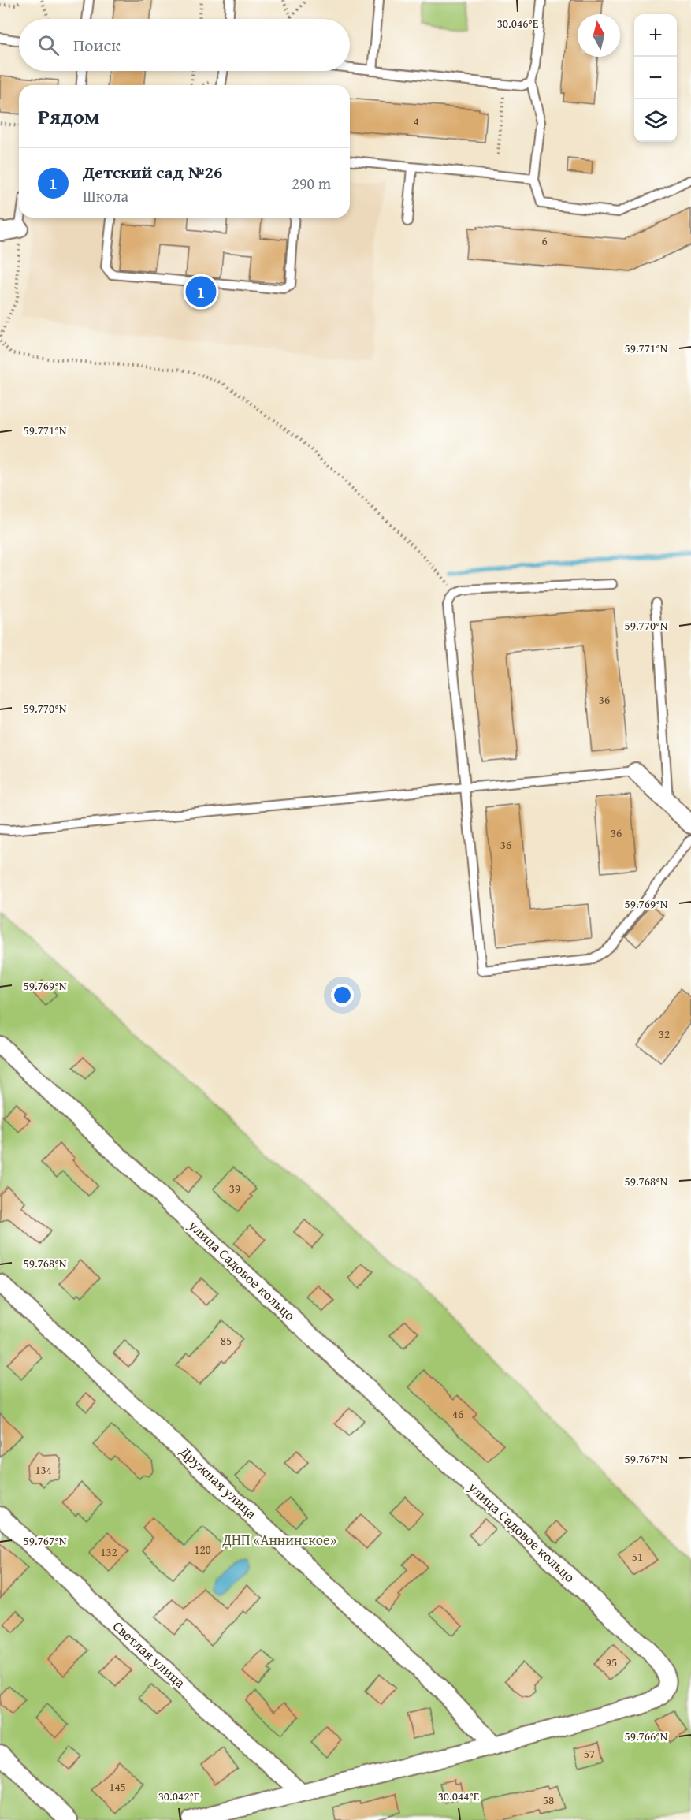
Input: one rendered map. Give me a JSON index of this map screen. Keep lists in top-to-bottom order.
{
  "streets": {
    "street": ["улица Садовое кольцо", "Дружная улица", "Светлая улица"]
  },
  "crossings": [
    ["улица Садовое кольцо", "Дружная улица"],
    ["улица Садовое кольцо", "Светлая улица"]
  ],
  "parks": ["ДНП «Аннинское»"],
  "house_numbers": [
    "4",
    "6",
    "36",
    "36",
    "36",
    "32",
    "39",
    "85",
    "46",
    "134",
    "120",
    "132",
    "51",
    "95",
    "57",
    "145",
    "58"
  ],
  "north": "top",
  "page": {
    "map_buttons": ["+", "−"],
    "search": "Поиск",
    "heading": "Рядом",
    "list": [
      {
        "mark": "1",
        "name": "Детский сад №26",
        "note": "Школа",
        "value": "290 m"
      }
    ],
    "pins": "1"
  },
  "coordinates": [
    "30.046°E",
    "59.771°N",
    "59.770°N",
    "59.769°N",
    "59.768°N",
    "59.767°N",
    "59.766°N",
    "30.042°E",
    "30.044°E"
  ]
}
